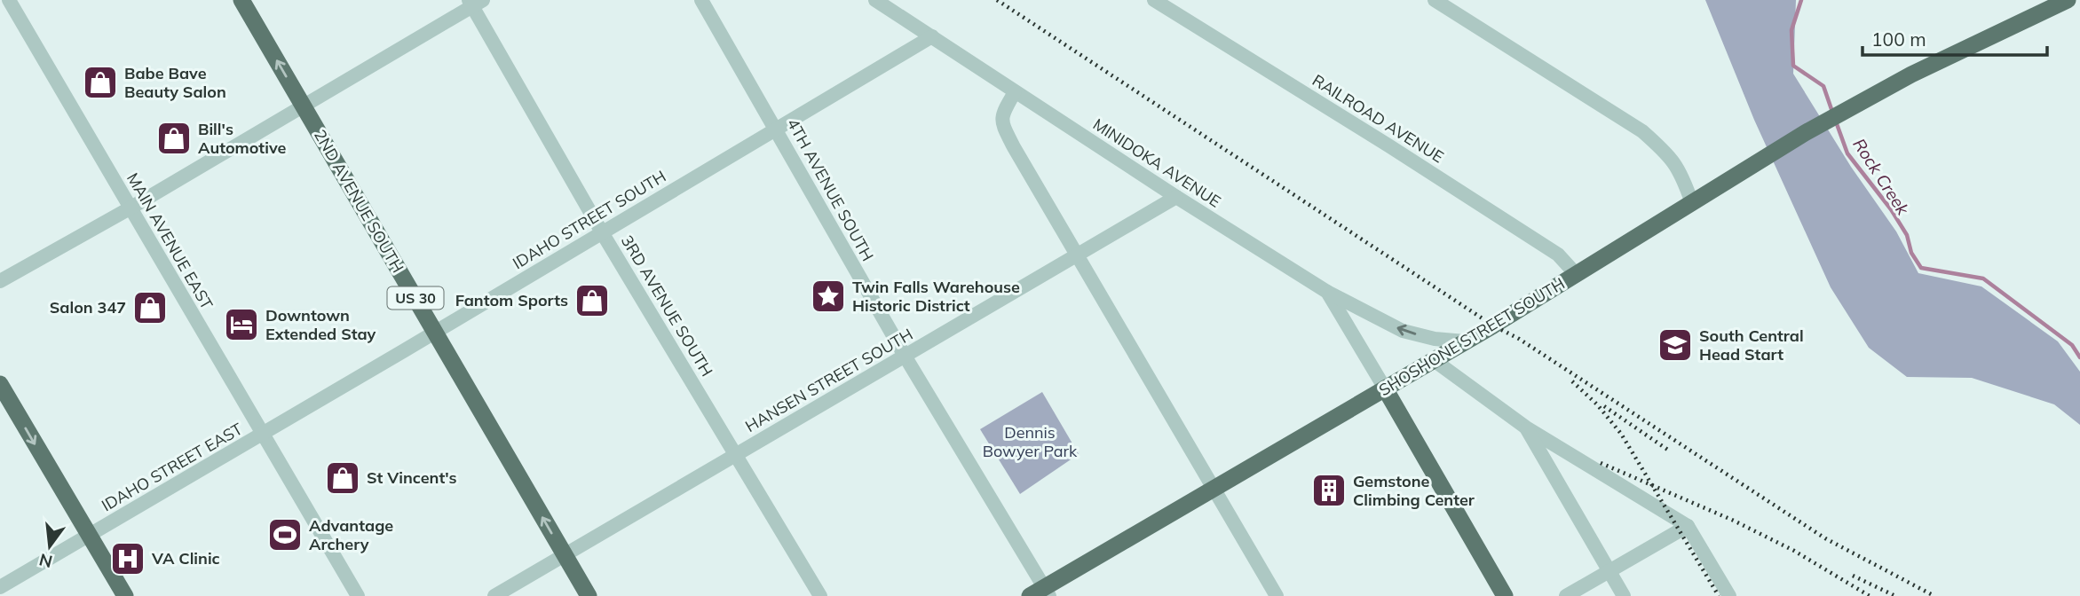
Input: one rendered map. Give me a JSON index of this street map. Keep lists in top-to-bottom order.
{
  "streets": {
    "main road": ["2ND AVENUE SOUTH", "US 30", "SHOSHONE STREET SOUTH"],
    "street": [
      "RAILROAD AVENUE",
      "MINIDOKA AVENUE",
      "4TH AVENUE SOUTH",
      "IDAHO STREET SOUTH",
      "MAIN AVENUE EAST",
      "3RD AVENUE SOUTH",
      "HANSEN STREET SOUTH",
      "IDAHO STREET EAST"
    ]
  },
  "crossings": [
    ["RAILROAD AVENUE", "SHOSHONE STREET SOUTH"],
    ["MINIDOKA AVENUE", "IDAHO STREET SOUTH"],
    ["MINIDOKA AVENUE", "SHOSHONE STREET SOUTH"],
    ["MINIDOKA AVENUE", "HANSEN STREET SOUTH"],
    ["4TH AVENUE SOUTH", "IDAHO STREET SOUTH"],
    ["4TH AVENUE SOUTH", "SHOSHONE STREET SOUTH"],
    ["4TH AVENUE SOUTH", "HANSEN STREET SOUTH"],
    ["2ND AVENUE SOUTH", "IDAHO STREET SOUTH"],
    ["2ND AVENUE SOUTH", "HANSEN STREET SOUTH"],
    ["IDAHO STREET SOUTH", "MAIN AVENUE EAST"],
    ["IDAHO STREET SOUTH", "3RD AVENUE SOUTH"],
    ["IDAHO STREET SOUTH", "IDAHO STREET EAST"],
    ["MAIN AVENUE EAST", "IDAHO STREET EAST"],
    ["3RD AVENUE SOUTH", "HANSEN STREET SOUTH"]
  ],
  "one_way": ["2ND AVENUE SOUTH"],
  "water": ["Rock Creek"],
  "parks": ["Dennis Bowyer Park"],
  "places": {
    "shop": [
      "Babe Bave Beauty Salon",
      "Bill's Automotive",
      "Fantom Sports",
      "Salon 347",
      "St Vincent's"
    ],
    "place": ["Twin Falls Warehouse Historic District"],
    "hotel": ["Downtown Extended Stay"],
    "school or university": ["South Central Head Start"],
    "building": ["Gemstone Climbing Center"],
    "sports": ["Advantage Archery"],
    "hospital": ["VA Clinic"]
  },
  "scale_bar": "100 m",
  "north": "bottom"
}
